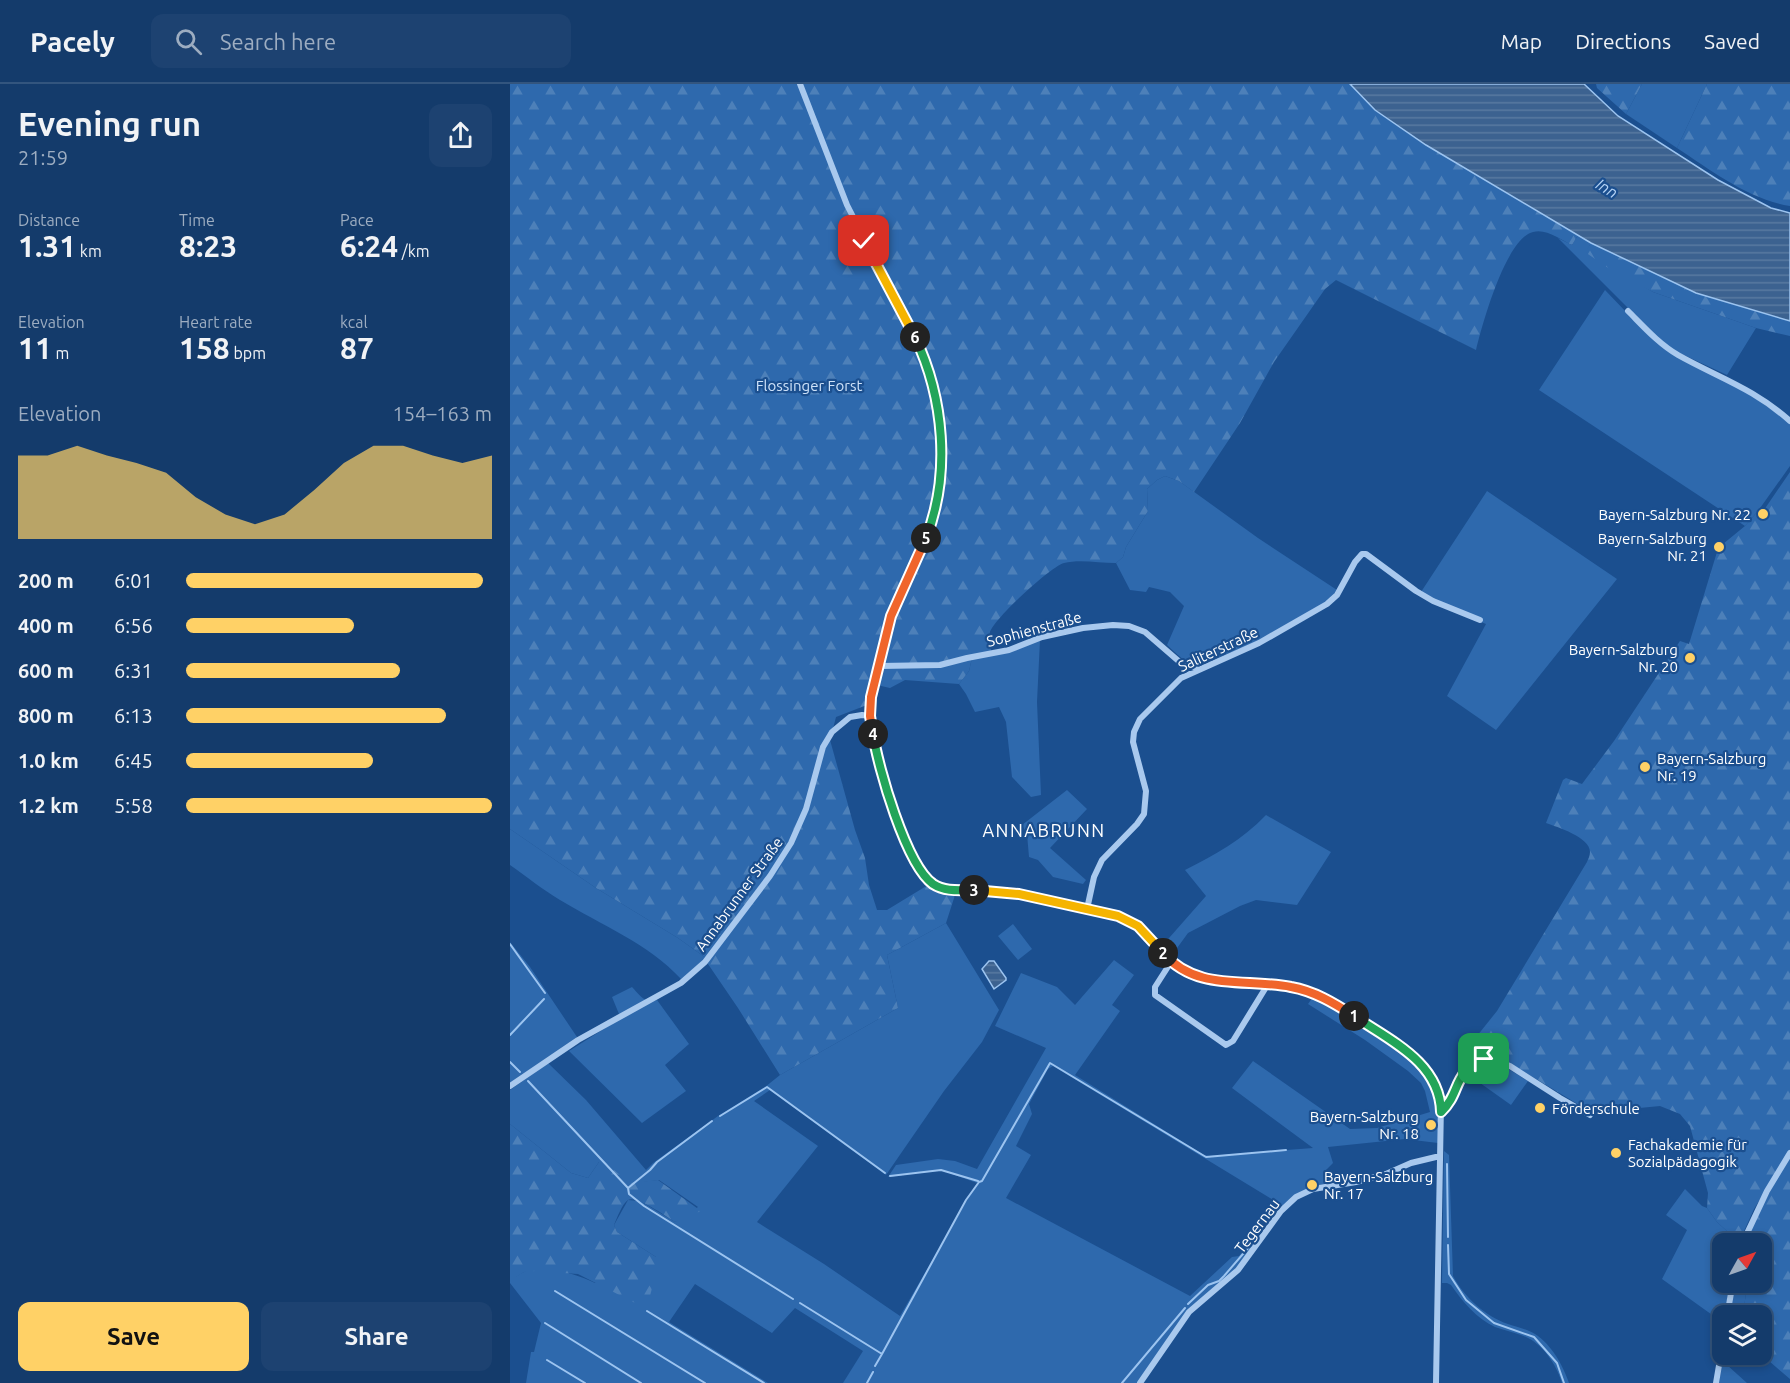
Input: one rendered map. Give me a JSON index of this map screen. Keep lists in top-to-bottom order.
{
  "streets": {
    "street": [
      "Sophienstraße",
      "Saliterstraße",
      "Annabrunner Straße",
      "Tegernau"
    ]
  },
  "crossings": [
    ["Sophienstraße", "Saliterstraße"]
  ],
  "districts": ["ANNABRUNN"],
  "water": ["Inn"],
  "parks": ["Flossinger Forst"],
  "places": [
    "Bayern-Salzburg Nr. 22",
    "Bayern-Salzburg Nr. 21",
    "Bayern-Salzburg Nr. 20",
    "Bayern-Salzburg Nr. 19",
    "Förderschule",
    "Bayern-Salzburg Nr. 18",
    "Fachakademie für Sozialpädagogik",
    "Bayern-Salzburg Nr. 17"
  ],
  "north": "top right",
  "page": {
    "header": "Pacely",
    "search": "Search here",
    "nav": ["Map", "Directions", "Saved"],
    "heading": ["Evening run", "21:59"],
    "stats": [
      ["Distance", "1.31 km"],
      ["Time", "8:23"],
      ["Pace", "6:24 /km"],
      ["Elevation", "11 m"],
      ["Heart rate", "158 bpm"],
      ["kcal", "87"]
    ],
    "pins": [
      "6",
      "5",
      "4",
      "3",
      "2",
      "1"
    ],
    "chart": ["Elevation", "154–163 m"],
    "list": [
      {
        "name": "200 m",
        "note": "6:01"
      },
      {
        "name": "400 m",
        "note": "6:56"
      },
      {
        "name": "600 m",
        "note": "6:31"
      },
      {
        "name": "800 m",
        "note": "6:13"
      },
      {
        "name": "1.0 km",
        "note": "6:45"
      },
      {
        "name": "1.2 km",
        "note": "5:58"
      }
    ],
    "buttons": ["Save", "Share"]
  }
}
